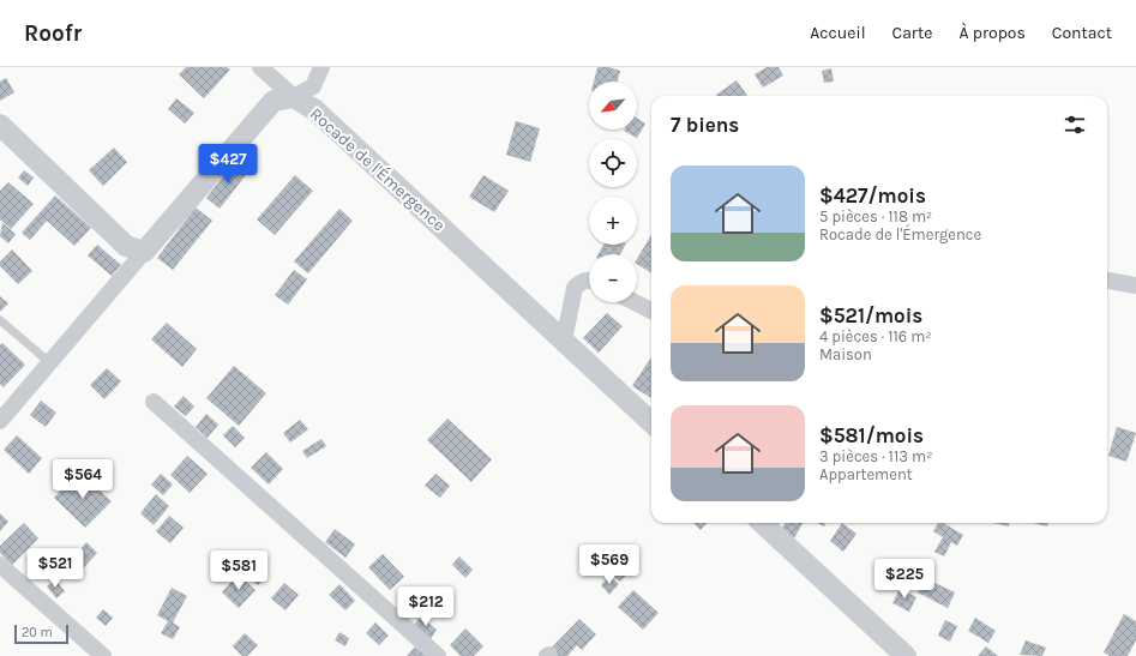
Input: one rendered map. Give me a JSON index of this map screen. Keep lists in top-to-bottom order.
{
  "streets": {
    "street": ["Rocade de l'Émergence"]
  },
  "scale_bar": "20 m",
  "north": "bottom left",
  "page": {
    "header": "Roofr",
    "nav": [
      "Accueil",
      "Carte",
      "À propos",
      "Contact"
    ],
    "map_buttons": ["+", "−"],
    "heading": "7 biens",
    "price": [
      "$427",
      "$564",
      "$569",
      "$521",
      "$581",
      "$225",
      "$212"
    ],
    "list": [
      {
        "name": "$427/mois",
        "note": "5 pièces · 118 m² · Rocade de l'Émergence"
      },
      {
        "name": "$521/mois",
        "note": "4 pièces · 116 m² · Maison"
      },
      {
        "name": "$581/mois",
        "note": "3 pièces · 113 m² · Appartement"
      }
    ],
    "scale": "20 m"
  }
}
